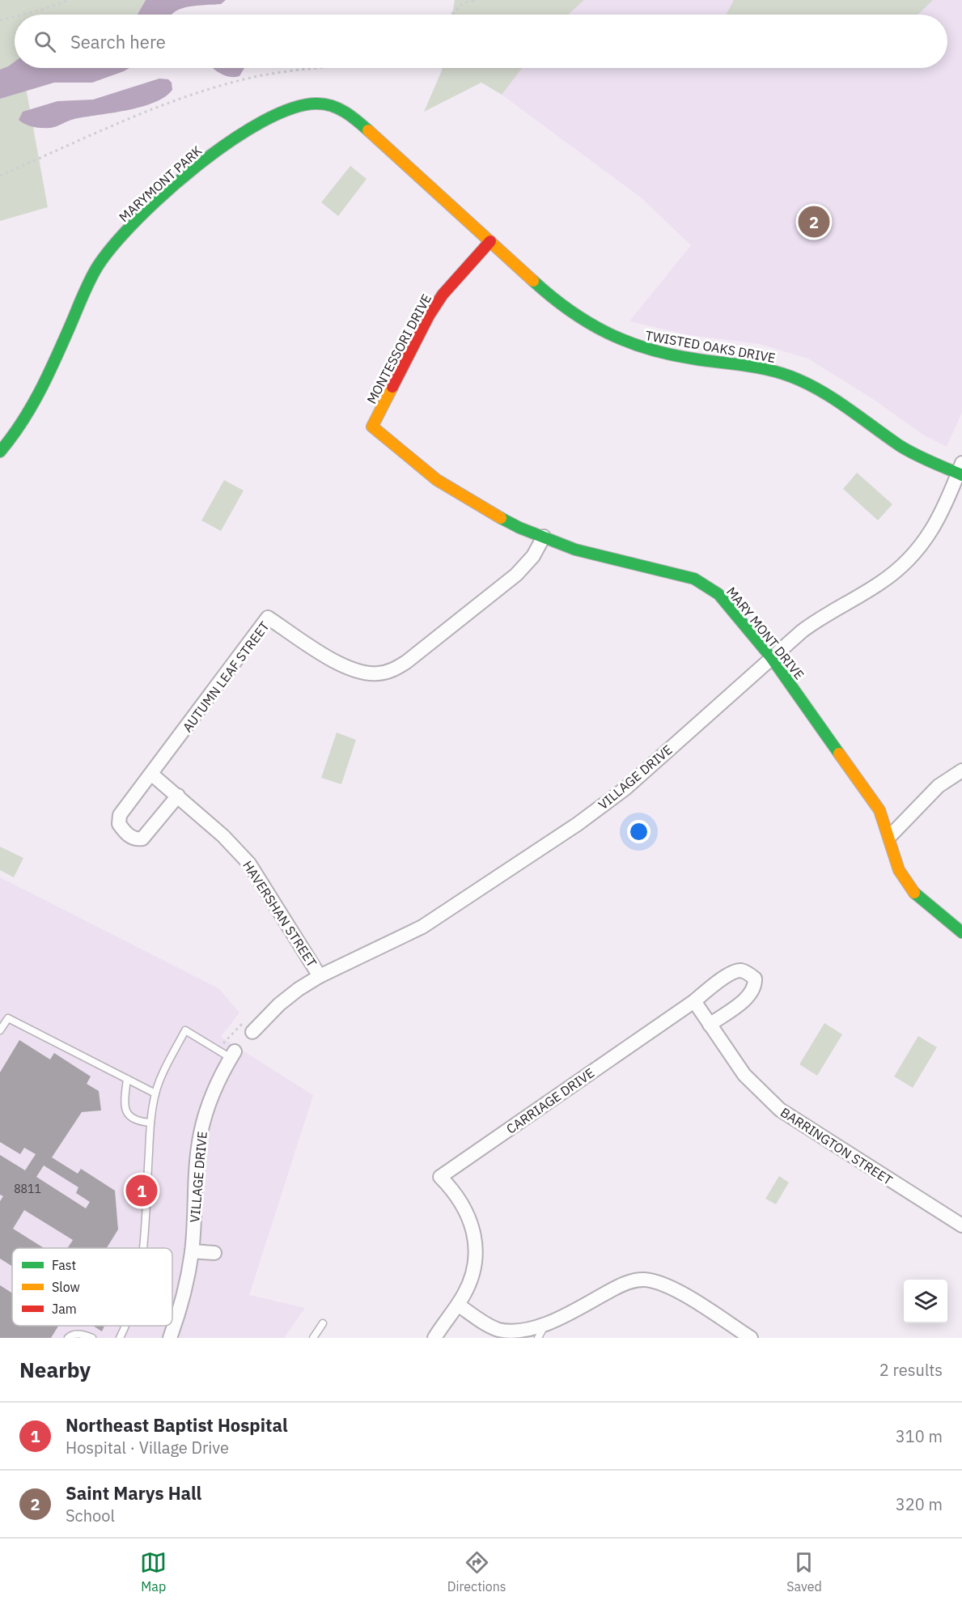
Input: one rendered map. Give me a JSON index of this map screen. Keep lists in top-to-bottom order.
{
  "streets": {
    "street": [
      "MARYMONT PARK",
      "TWISTED OAKS DRIVE",
      "MONTESSORI DRIVE",
      "MARY MONT DRIVE",
      "AUTUMN LEAF STREET",
      "VILLAGE DRIVE",
      "HAVERSHAN STREET",
      "CARRIAGE DRIVE",
      "BARRINGTON STREET"
    ]
  },
  "crossings": [
    ["MARYMONT PARK", "TWISTED OAKS DRIVE"],
    ["TWISTED OAKS DRIVE", "MONTESSORI DRIVE"],
    ["TWISTED OAKS DRIVE", "VILLAGE DRIVE"],
    ["MONTESSORI DRIVE", "MARY MONT DRIVE"],
    ["MARY MONT DRIVE", "AUTUMN LEAF STREET"],
    ["MARY MONT DRIVE", "VILLAGE DRIVE"],
    ["AUTUMN LEAF STREET", "HAVERSHAN STREET"],
    ["VILLAGE DRIVE", "HAVERSHAN STREET"],
    ["CARRIAGE DRIVE", "BARRINGTON STREET"]
  ],
  "house_numbers": ["8811"],
  "legend": ["Fast", "Slow", "Jam"],
  "page": {
    "search": "Search here",
    "pins": ["2", "1"],
    "heading": ["Nearby", "2 results"],
    "list": [
      {
        "mark": "1",
        "name": "Northeast Baptist Hospital",
        "note": "Hospital · Village Drive",
        "value": "310 m"
      },
      {
        "mark": "2",
        "name": "Saint Marys Hall",
        "note": "School",
        "value": "320 m"
      }
    ],
    "nav": ["Map", "Directions", "Saved"]
  }
}
